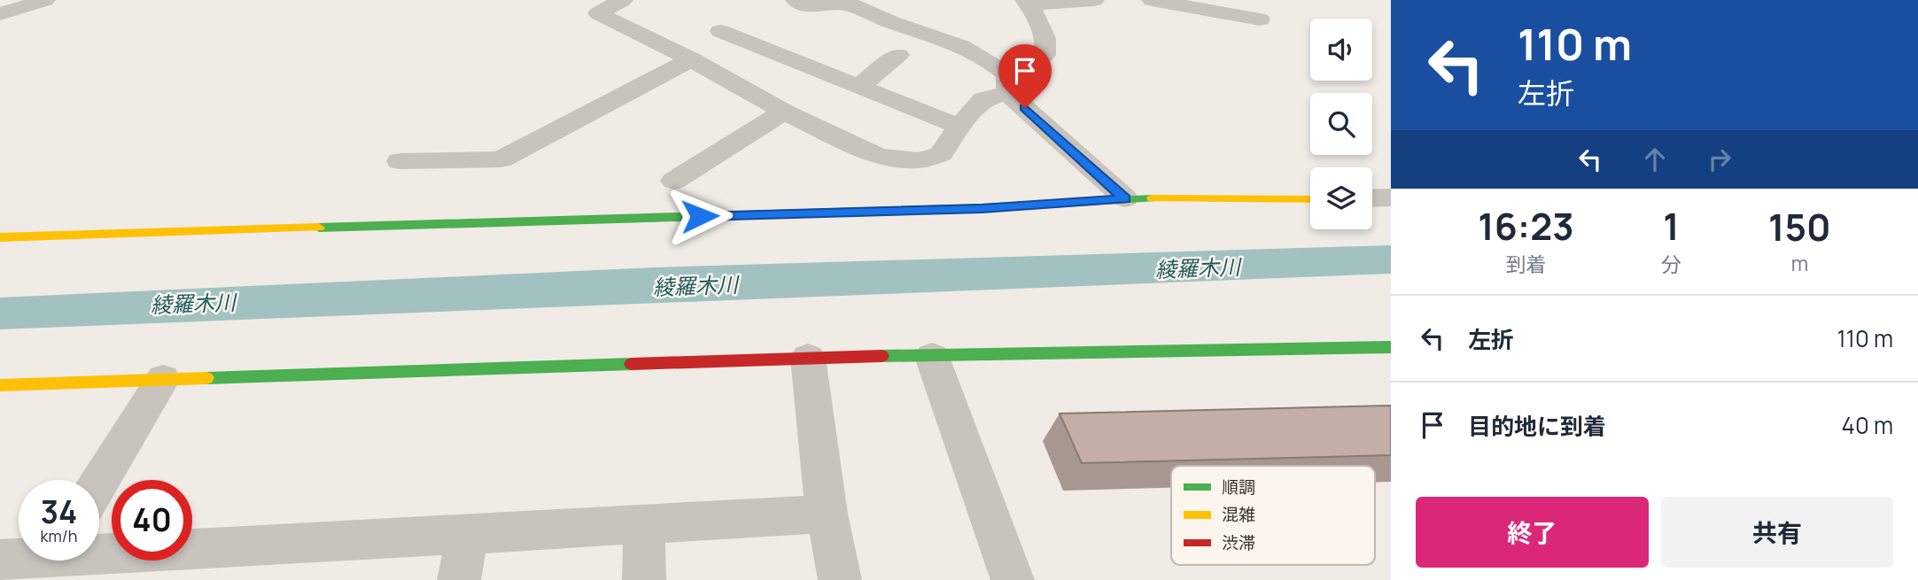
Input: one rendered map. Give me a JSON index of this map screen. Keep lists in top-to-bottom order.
{
  "water": ["綾羅木川"],
  "legend": ["順調", "混雑", "渋滞"],
  "page": {
    "turn": ["110 m", "左折"],
    "eta": [
      "16:23",
      "到着",
      "1",
      "分",
      "150",
      "m"
    ],
    "list": [
      {
        "name": "左折",
        "value": "110 m"
      },
      {
        "name": "目的地に到着",
        "value": "40 m"
      }
    ],
    "speed": "34 km/h",
    "limit": "40",
    "buttons": ["終了", "共有"]
  }
}
